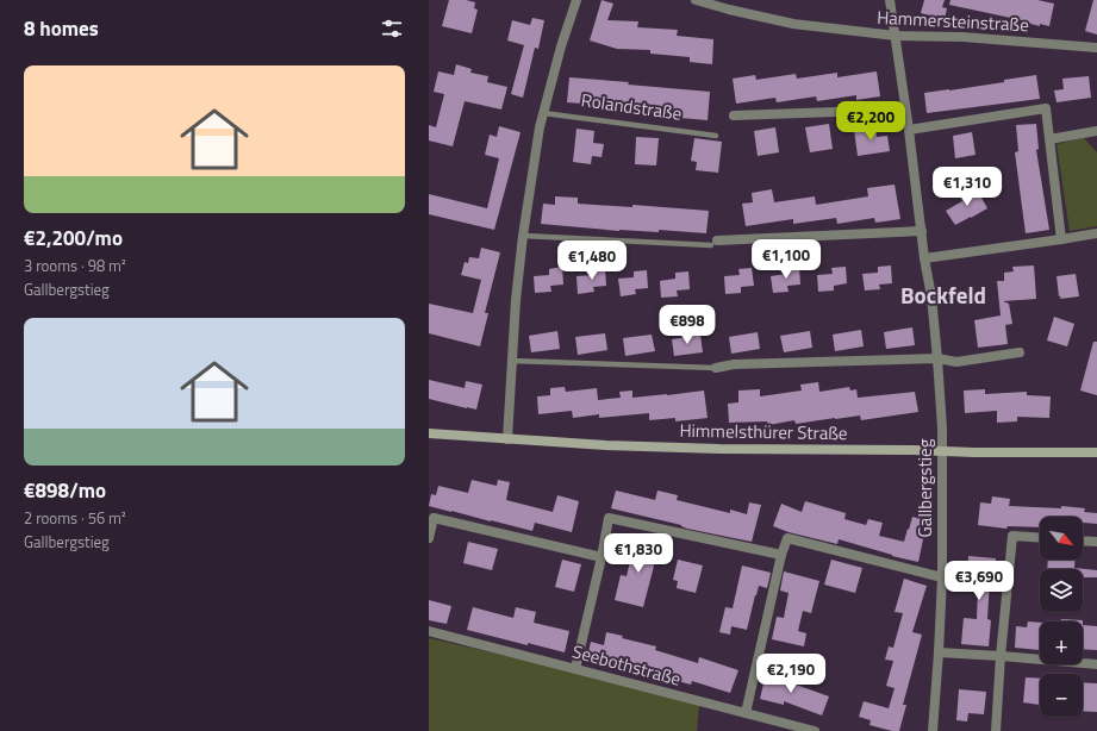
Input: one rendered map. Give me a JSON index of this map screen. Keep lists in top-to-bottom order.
{
  "streets": {
    "street": [
      "Hammersteinstraße",
      "Himmelsthürer Straße",
      "Gallbergstieg",
      "Seebothstraße"
    ],
    "lane": ["Rolandstraße"]
  },
  "crossings": [
    ["Hammersteinstraße", "Gallbergstieg"],
    ["Himmelsthürer Straße", "Gallbergstieg"]
  ],
  "districts": ["Bockfeld"],
  "north": "bottom right",
  "page": {
    "heading": "8 homes",
    "list": [
      {
        "name": "€2,200/mo",
        "note": "3 rooms · 98 m² · Gallbergstieg"
      },
      {
        "name": "€898/mo",
        "note": "2 rooms · 56 m² · Gallbergstieg"
      }
    ],
    "price": [
      "€2,200",
      "€1,310",
      "€1,100",
      "€1,480",
      "€898",
      "€1,830",
      "€3,690",
      "€2,190"
    ],
    "map_buttons": ["+", "−"]
  }
}
